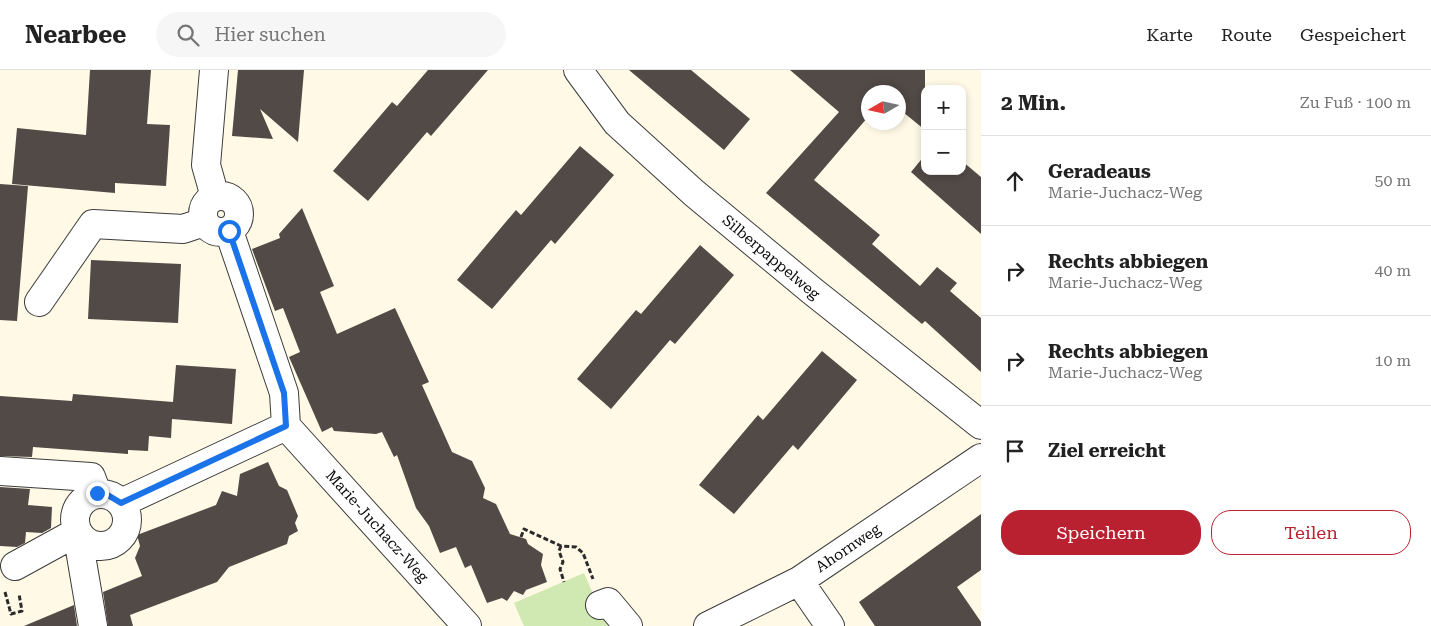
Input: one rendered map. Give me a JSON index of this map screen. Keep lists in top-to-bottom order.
{
  "streets": {
    "street": ["Silberpappelweg", "Marie-Juchacz-Weg", "Ahornweg"]
  },
  "north": "left",
  "page": {
    "header": "Nearbee",
    "search": "Hier suchen",
    "nav": ["Karte", "Route", "Gespeichert"],
    "heading": ["2 Min.", "Zu Fuß · 100 m"],
    "map_buttons": ["+", "−"],
    "list": [
      ["Geradeaus", "Marie-Juchacz-Weg", "50 m"],
      ["Rechts abbiegen", "Marie-Juchacz-Weg", "40 m"],
      ["Rechts abbiegen", "Marie-Juchacz-Weg", "10 m"],
      "Ziel erreicht"
    ],
    "buttons": ["Speichern", "Teilen"]
  }
}
